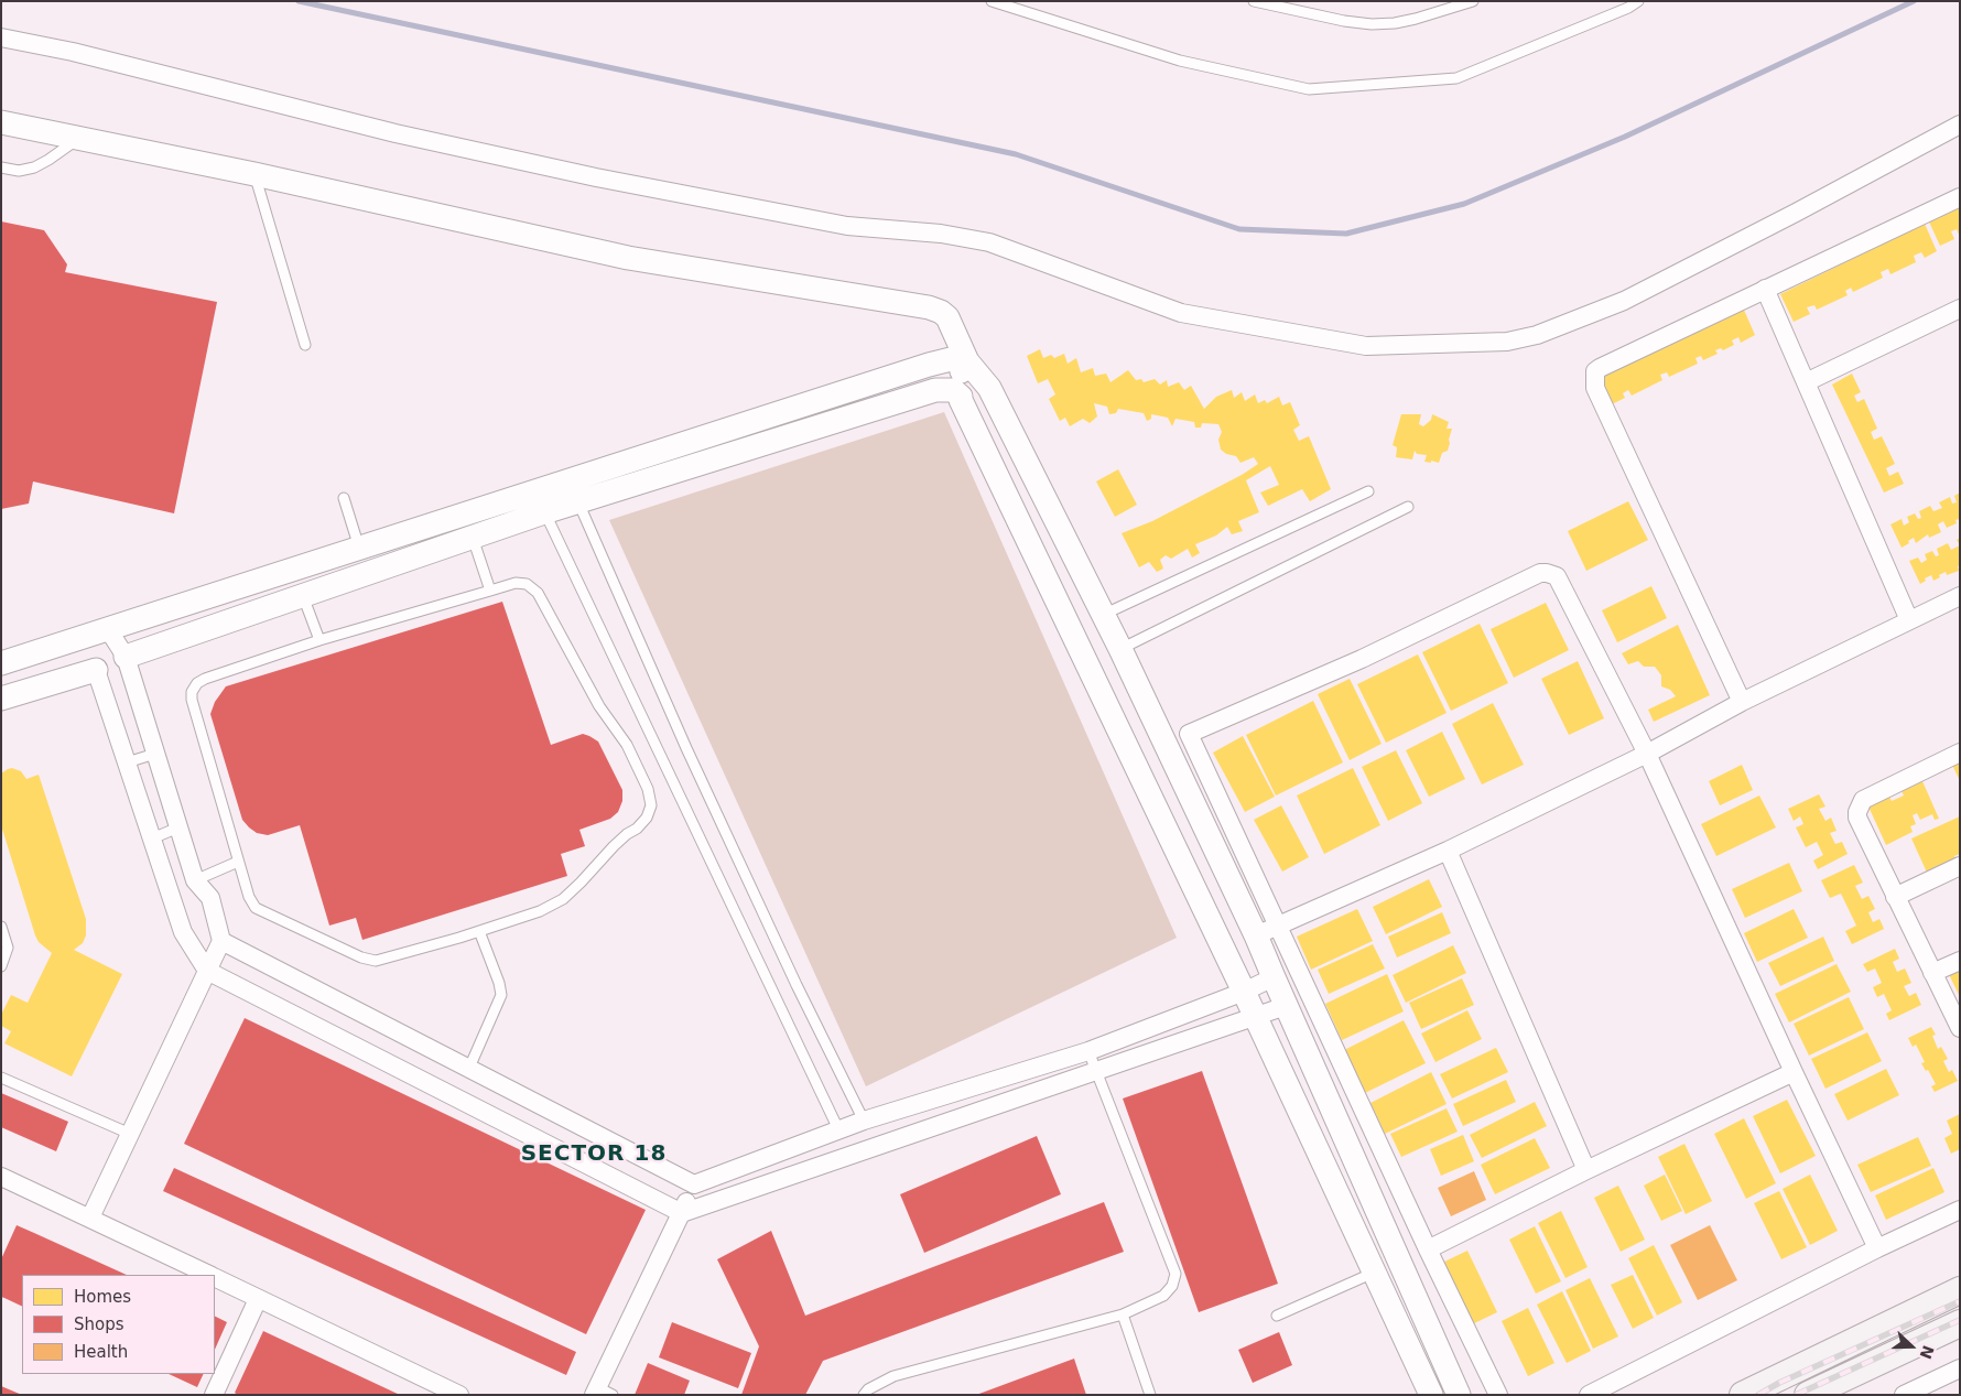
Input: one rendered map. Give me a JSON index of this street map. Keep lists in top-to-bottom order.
{
  "districts": ["SECTOR 18"],
  "legend": ["Homes", "Shops", "Health"],
  "north": "right"
}
